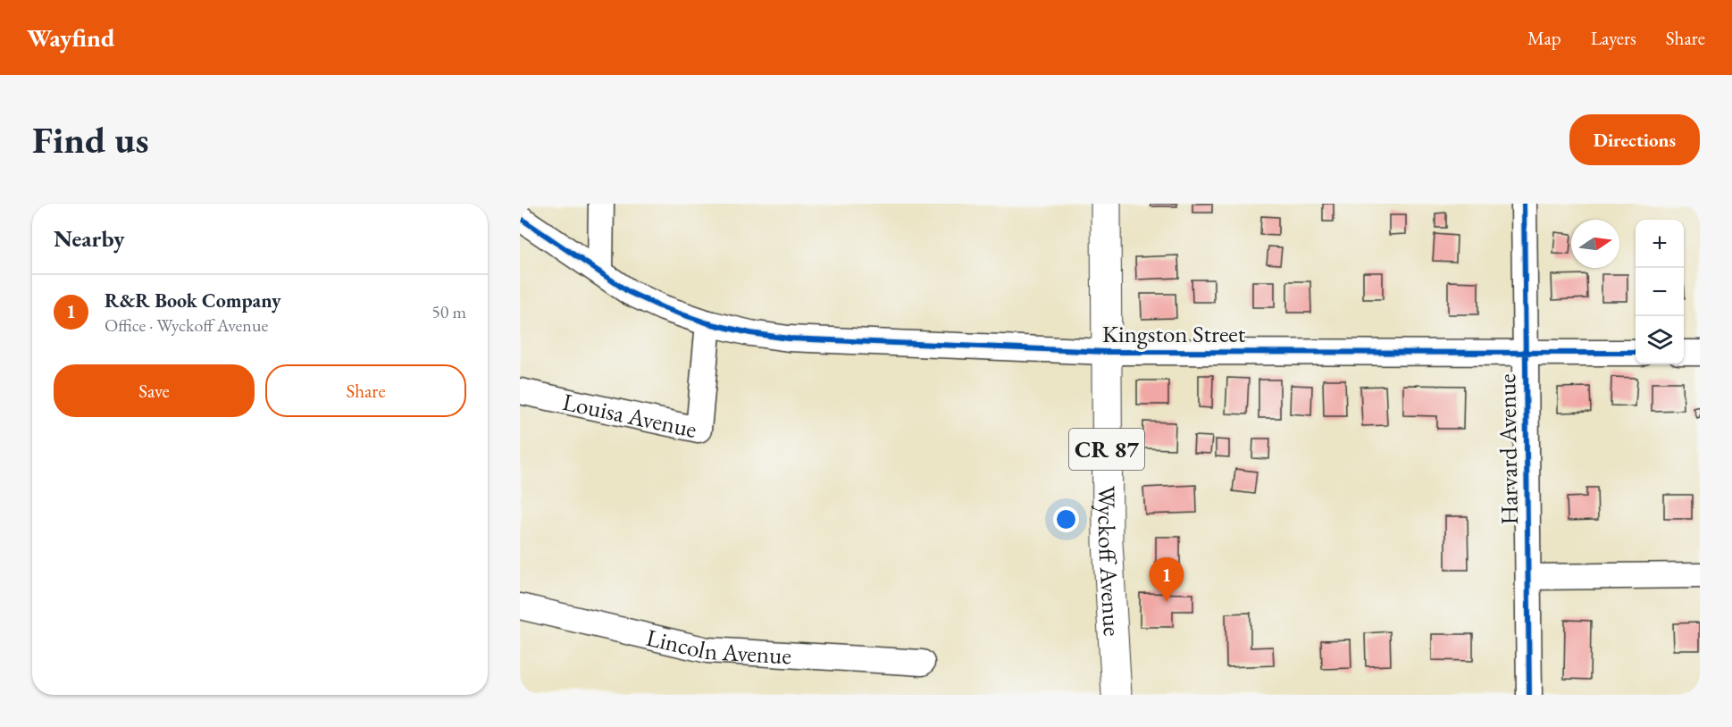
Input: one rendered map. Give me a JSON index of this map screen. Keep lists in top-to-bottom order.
{
  "streets": {
    "main road": ["CR 87", "Wyckoff Avenue"],
    "street": [
      "Kingston Street",
      "Louisa Avenue",
      "Harvard Avenue",
      "Lincoln Avenue"
    ]
  },
  "crossings": [
    ["Kingston Street", "Louisa Avenue"],
    ["Kingston Street", "Harvard Avenue"],
    ["Kingston Street", "Wyckoff Avenue"]
  ],
  "north": "right",
  "page": {
    "header": "Wayfind",
    "nav": ["Map", "Layers", "Share"],
    "buttons": [
      "Directions",
      ["Save", "Share"]
    ],
    "title": "Find us",
    "heading": "Nearby",
    "map_buttons": ["+", "−"],
    "list": [
      {
        "mark": "1",
        "name": "R&R Book Company",
        "note": "Office · Wyckoff Avenue",
        "value": "50 m"
      }
    ],
    "pins": "1"
  }
}
